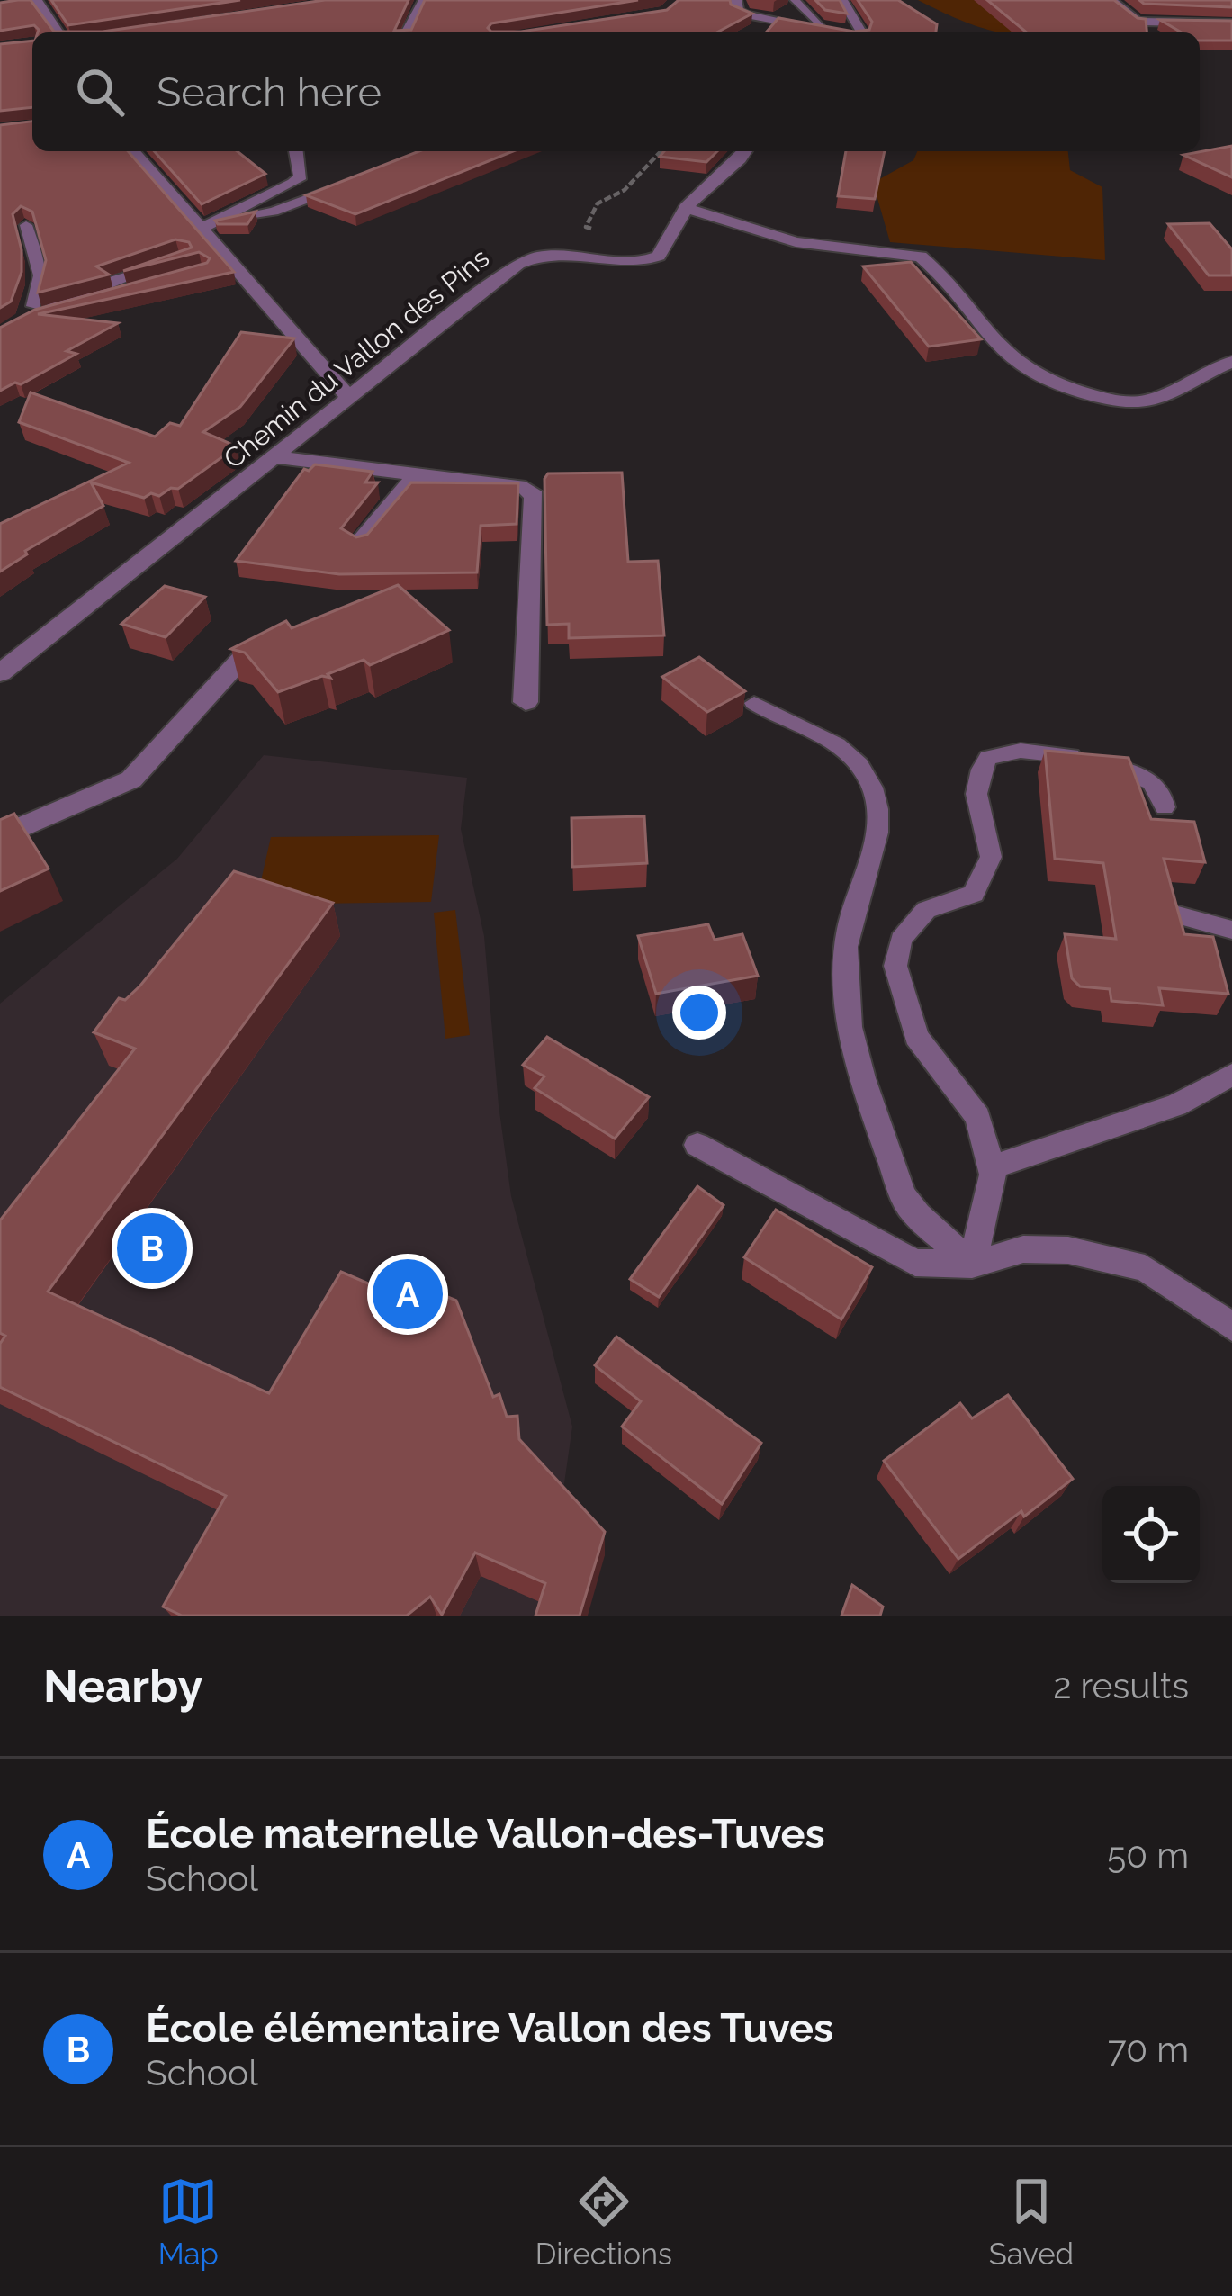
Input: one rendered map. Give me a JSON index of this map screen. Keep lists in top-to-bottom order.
{
  "streets": {
    "street": ["Chemin du Vallon des Pins"]
  },
  "page": {
    "search": "Search here",
    "pins": ["B", "A"],
    "heading": ["Nearby", "2 results"],
    "list": [
      {
        "mark": "A",
        "name": "École maternelle Vallon-des-Tuves",
        "note": "School",
        "value": "50 m"
      },
      {
        "mark": "B",
        "name": "École élémentaire Vallon des Tuves",
        "note": "School",
        "value": "70 m"
      }
    ],
    "nav": ["Map", "Directions", "Saved"]
  }
}
